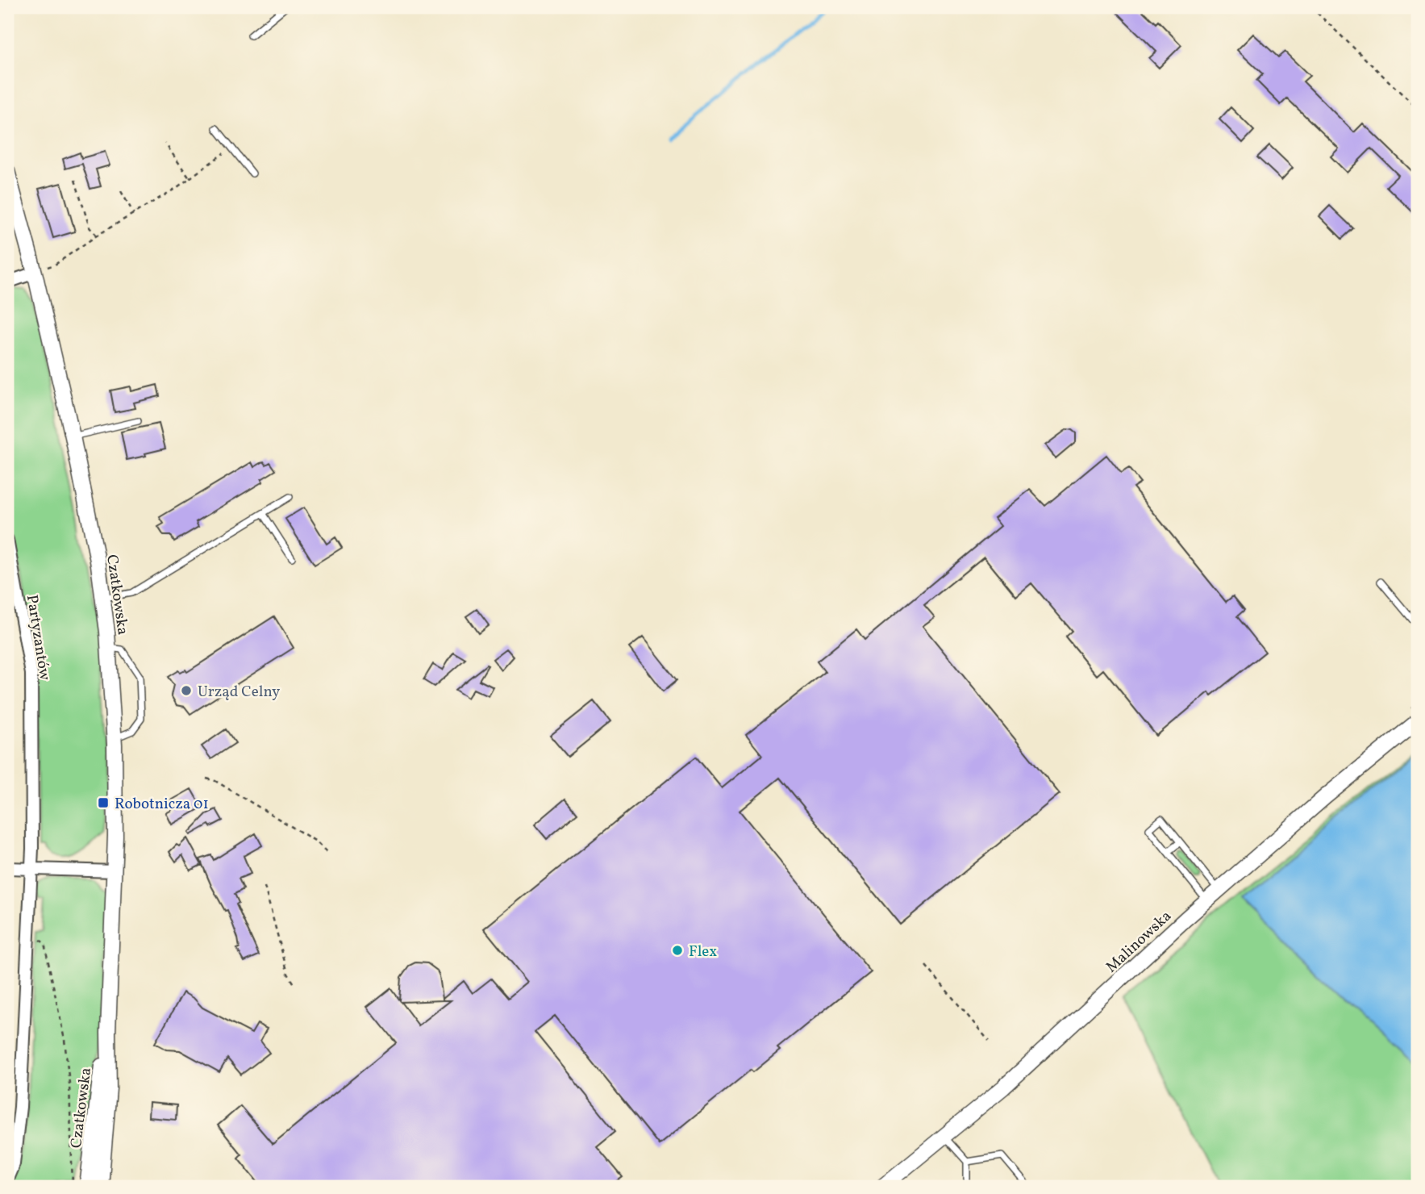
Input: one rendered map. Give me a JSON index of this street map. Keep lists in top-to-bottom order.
{
  "streets": {
    "street": ["Czatkowska", "Partyzantów", "Malinowska"]
  },
  "places": {
    "other": ["Urząd Celny", "Flex"],
    "transit": ["Robotnicza 01"]
  }
}
